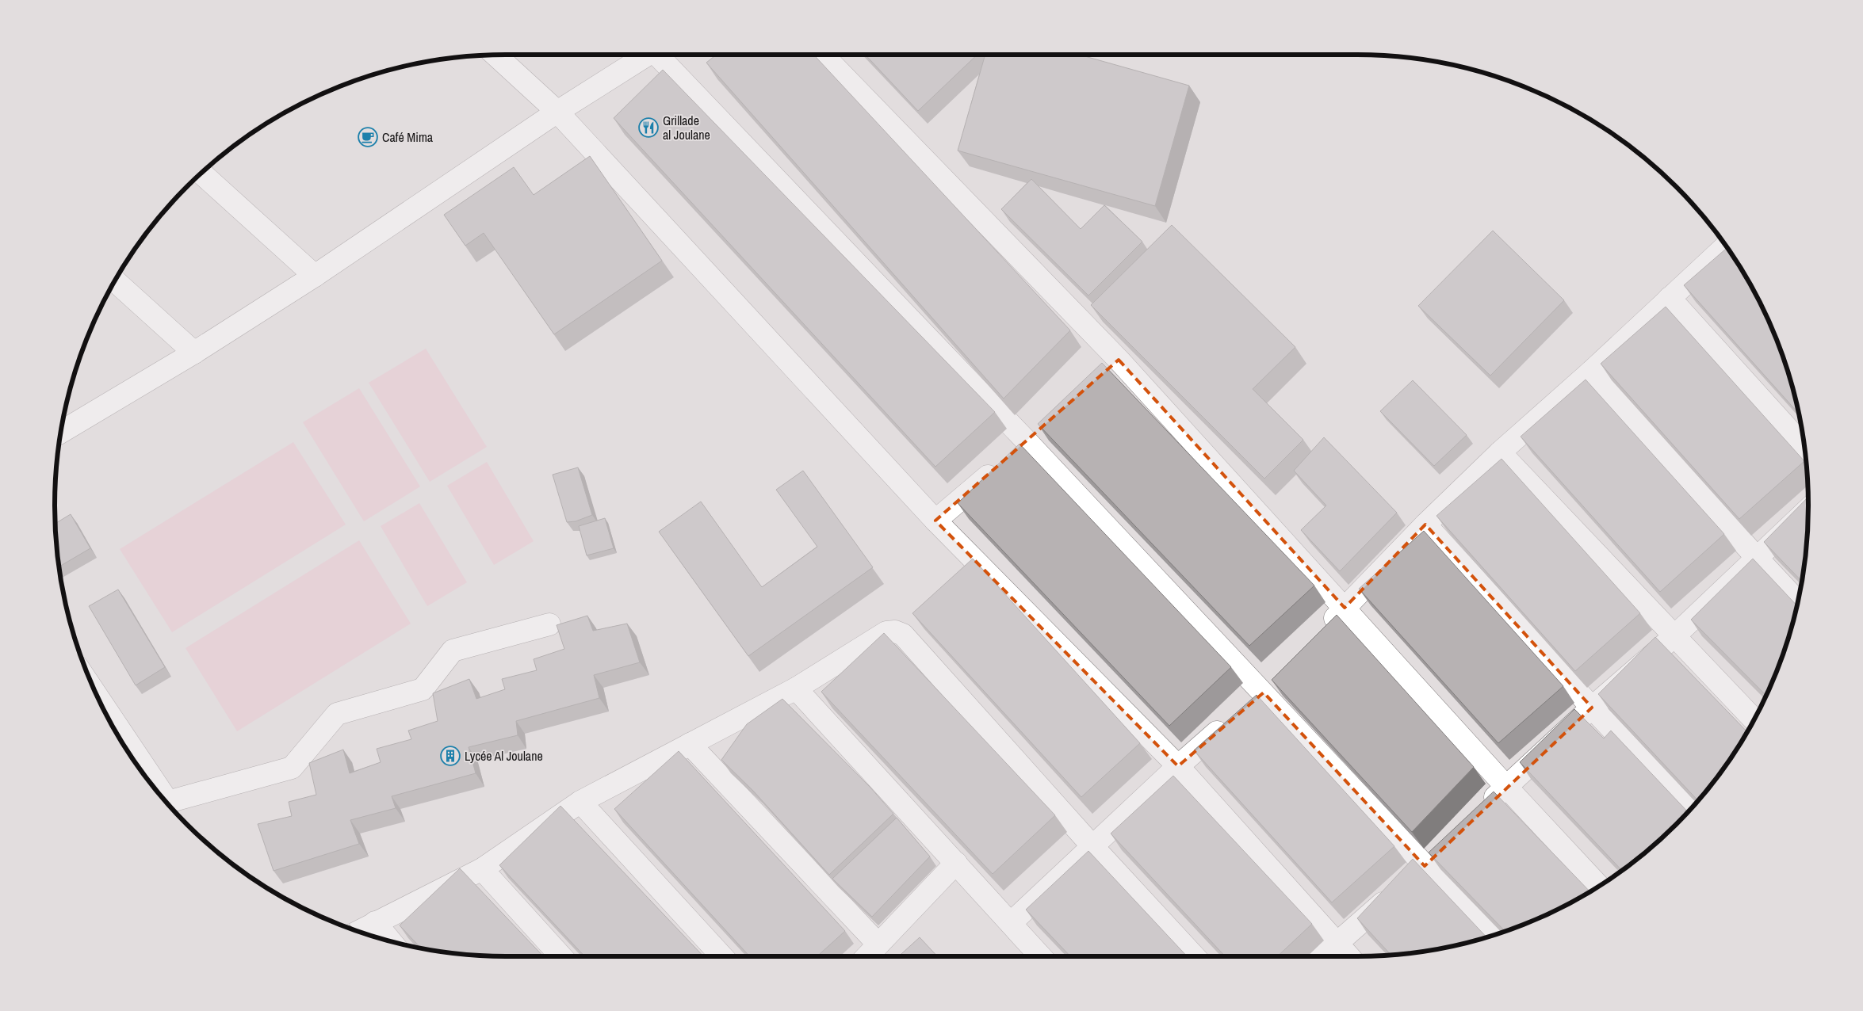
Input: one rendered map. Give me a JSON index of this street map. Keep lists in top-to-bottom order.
{
  "places": {
    "restaurant": ["Grillade al Joulane"],
    "cafe": ["Café Mima"],
    "building": ["Lycée Al Joulane"]
  }
}
